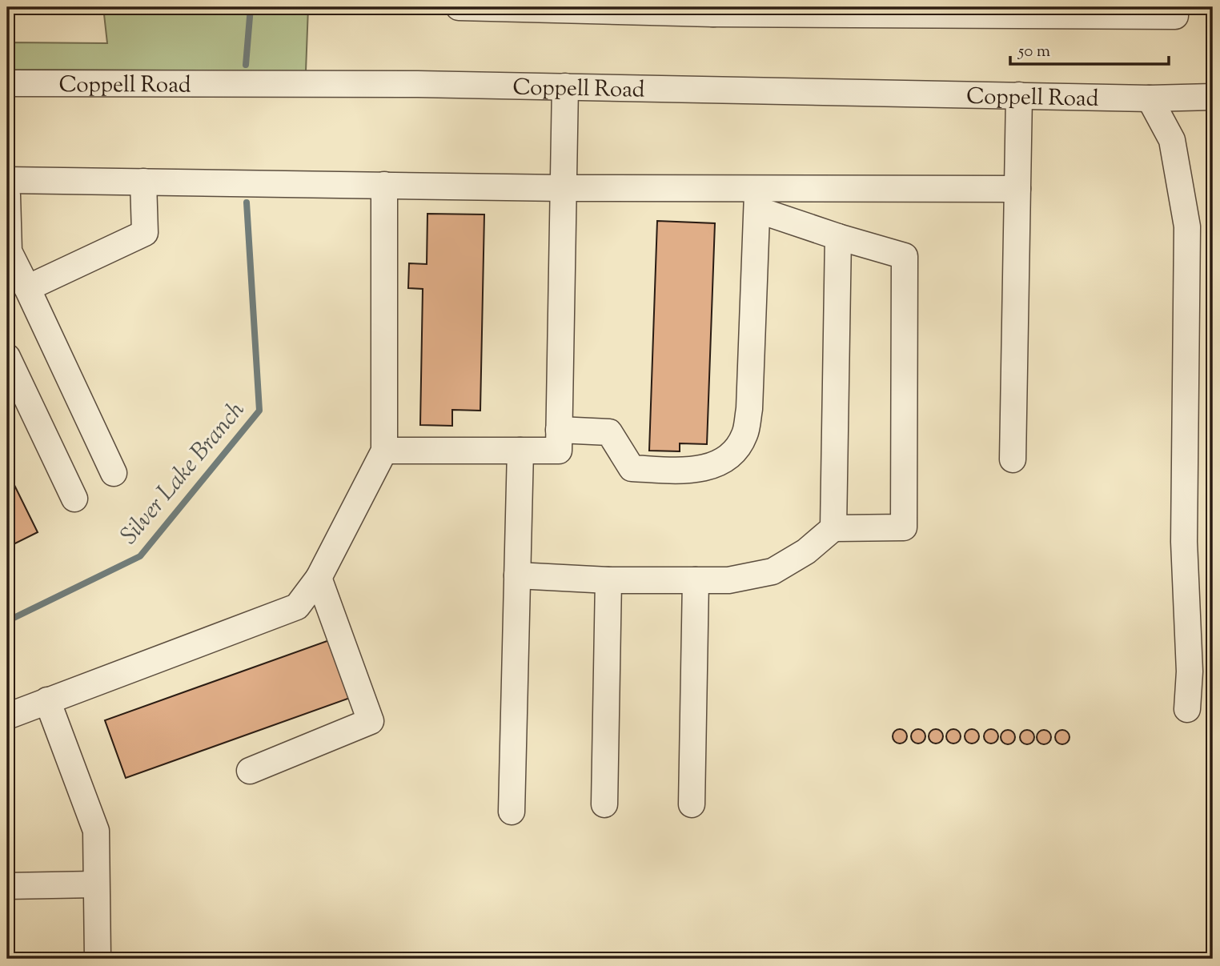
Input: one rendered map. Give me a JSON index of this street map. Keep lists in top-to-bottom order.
{
  "streets": {
    "street": ["Coppell Road"]
  },
  "water": ["Silver Lake Branch"],
  "scale_bar": "50 m"
}
